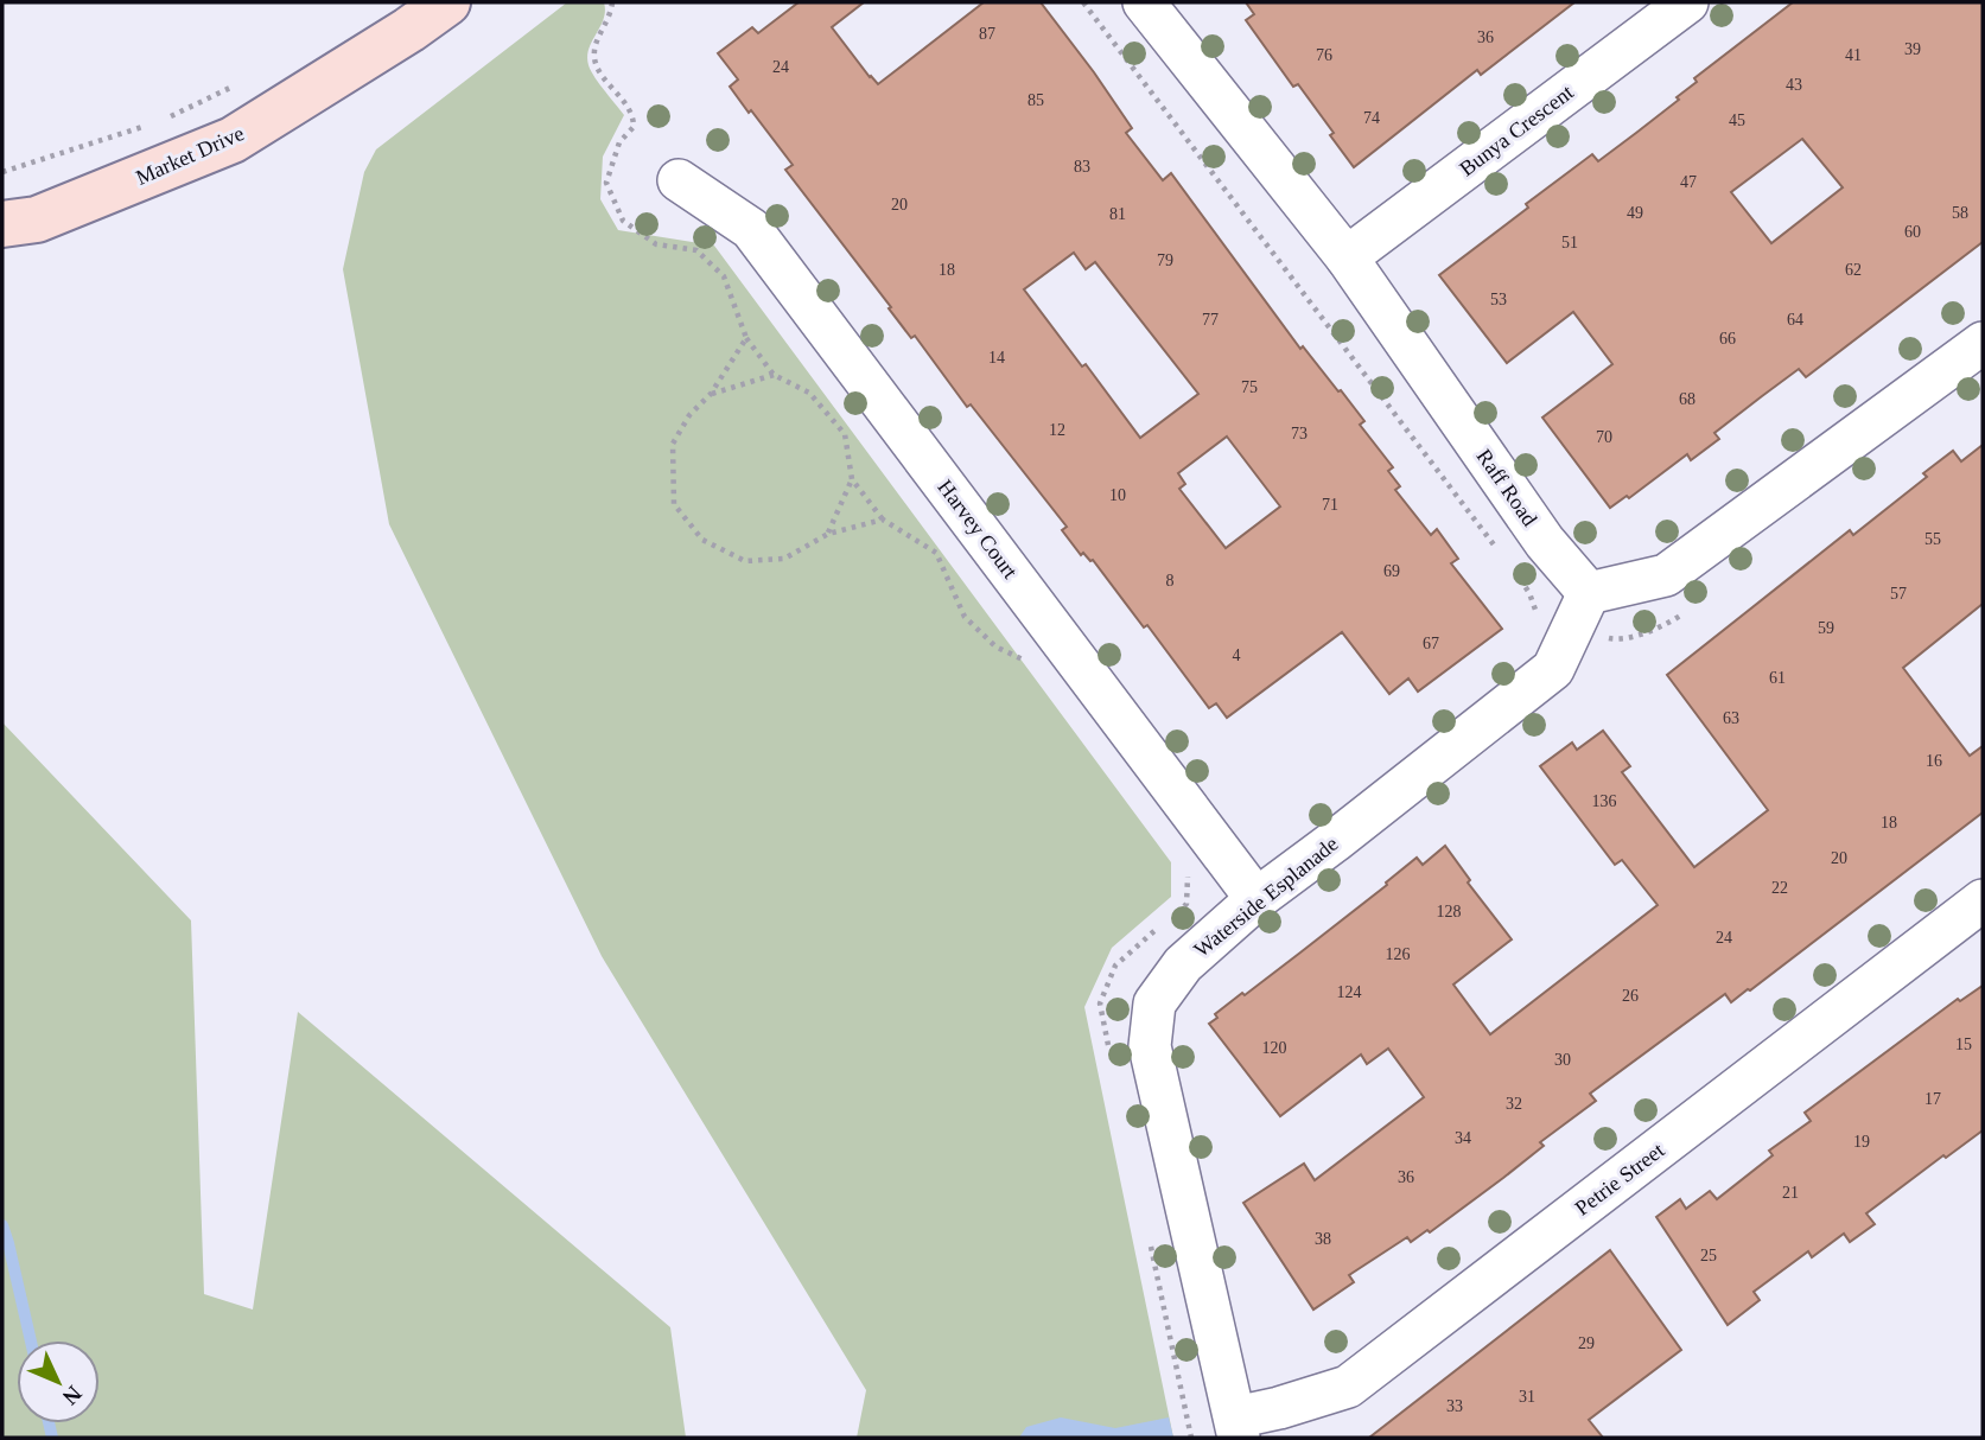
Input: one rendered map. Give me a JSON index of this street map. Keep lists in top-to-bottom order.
{
  "streets": {
    "street": [
      "Bunya Crescent",
      "Market Drive",
      "Raff Road",
      "Harvey Court",
      "Waterside Esplanade",
      "Petrie Street"
    ]
  },
  "crossings": [
    ["Bunya Crescent", "Raff Road"],
    ["Raff Road", "Waterside Esplanade"],
    ["Harvey Court", "Waterside Esplanade"],
    ["Waterside Esplanade", "Petrie Street"]
  ],
  "house_numbers": [
    "87",
    "36",
    "39",
    "76",
    "41",
    "24",
    "43",
    "85",
    "74",
    "45",
    "83",
    "47",
    "20",
    "49",
    "58",
    "81",
    "60",
    "51",
    "79",
    "18",
    "62",
    "53",
    "77",
    "64",
    "66",
    "14",
    "75",
    "68",
    "12",
    "73",
    "70",
    "10",
    "71",
    "55",
    "69",
    "8",
    "57",
    "59",
    "67",
    "4",
    "61",
    "63",
    "16",
    "136",
    "18",
    "20",
    "22",
    "128",
    "24",
    "126",
    "124",
    "26",
    "15",
    "120",
    "30",
    "17",
    "32",
    "34",
    "19",
    "36",
    "21",
    "38",
    "25",
    "29",
    "31",
    "33"
  ],
  "north": "bottom right"
}
